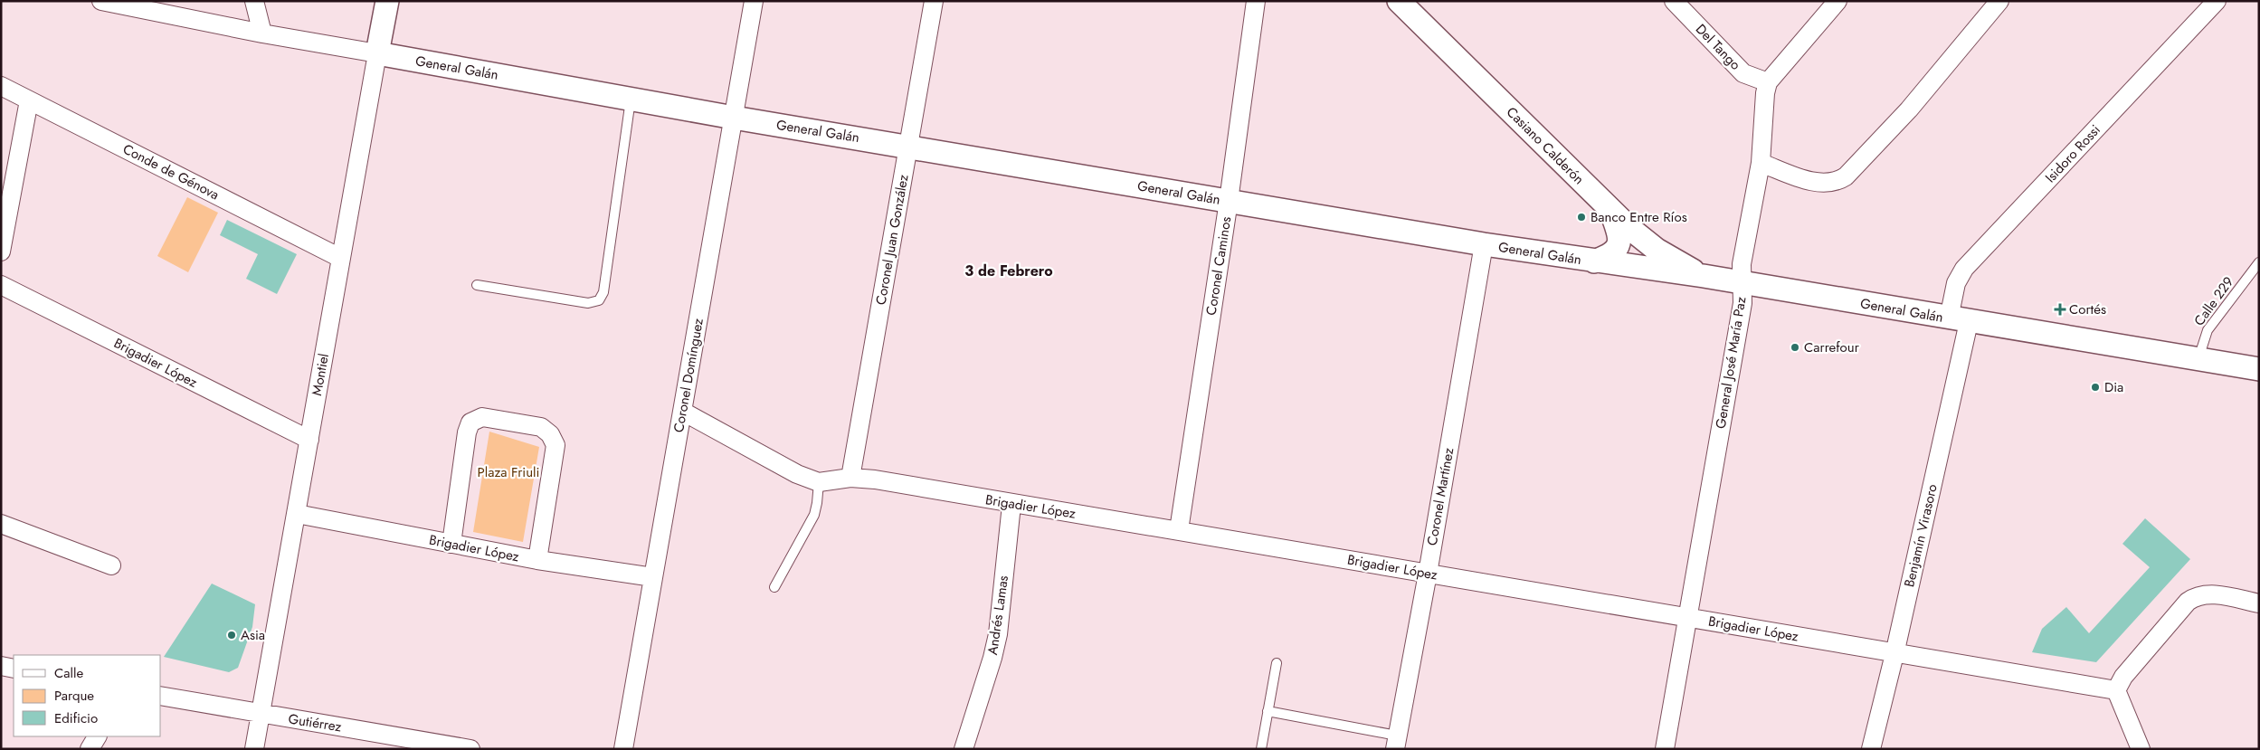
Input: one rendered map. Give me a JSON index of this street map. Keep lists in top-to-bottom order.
{
  "streets": {
    "street": [
      "Del Tango",
      "General Galán",
      "Casiano Calderón",
      "Isidoro Rossi",
      "Conde de Génova",
      "Coronel Juan González",
      "Coronel Caminos",
      "Brigadier López",
      "General José María Paz",
      "Montiel",
      "Coronel Domínguez",
      "Coronel Martínez",
      "Benjamín Virasoro",
      "Andrés Lamas",
      "Gutiérrez"
    ],
    "lane": ["Calle 229"]
  },
  "crossings": [
    ["Del Tango", "General José María Paz"],
    ["General Galán", "Casiano Calderón"],
    ["General Galán", "Isidoro Rossi"],
    ["General Galán", "Coronel Juan González"],
    ["General Galán", "Coronel Caminos"],
    ["General Galán", "Calle 229"],
    ["General Galán", "General José María Paz"],
    ["General Galán", "Montiel"],
    ["General Galán", "Coronel Domínguez"],
    ["General Galán", "Coronel Martínez"],
    ["General Galán", "Benjamín Virasoro"],
    ["Isidoro Rossi", "Benjamín Virasoro"],
    ["Conde de Génova", "Montiel"],
    ["Coronel Juan González", "Brigadier López"],
    ["Coronel Caminos", "Brigadier López"],
    ["Brigadier López", "General José María Paz"],
    ["Brigadier López", "Montiel"],
    ["Brigadier López", "Coronel Domínguez"],
    ["Brigadier López", "Coronel Martínez"],
    ["Brigadier López", "Benjamín Virasoro"],
    ["Brigadier López", "Andrés Lamas"],
    ["Montiel", "Gutiérrez"]
  ],
  "districts": ["3 de Febrero"],
  "parks": ["Plaza Friuli"],
  "places": {
    "other": [
      "Banco Entre Ríos",
      "Carrefour",
      "Dia",
      "Asia"
    ],
    "health": ["Cortés"]
  },
  "legend": ["Calle", "Parque", "Edificio"]
}
